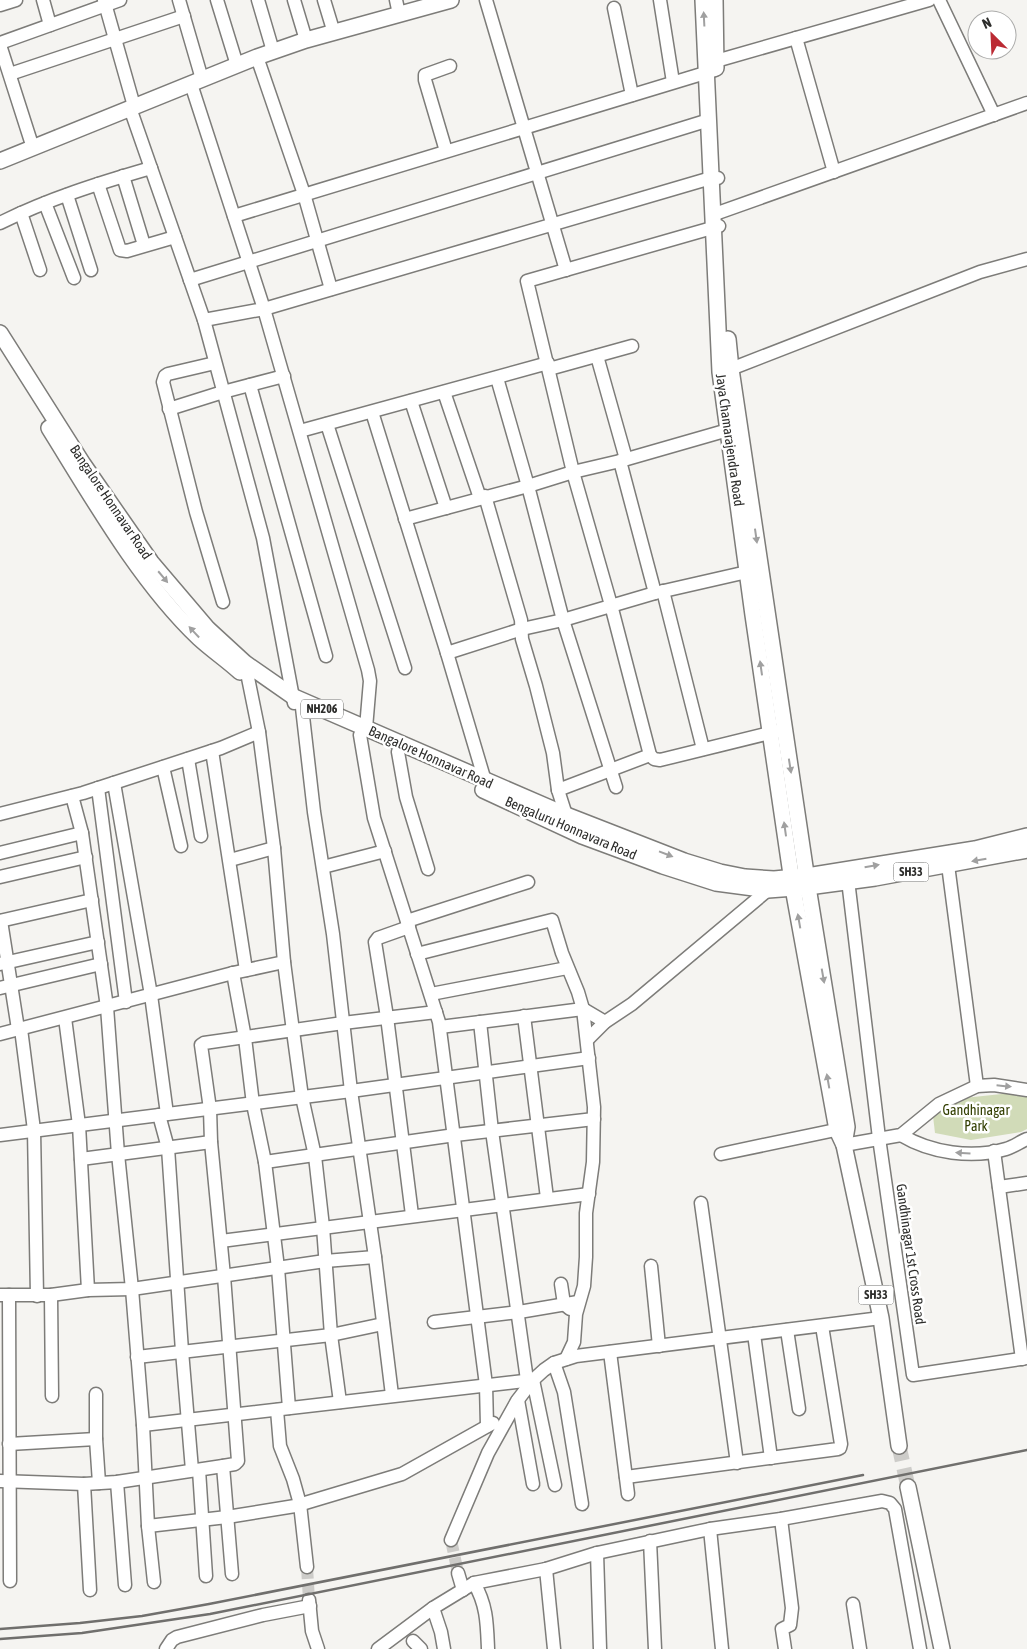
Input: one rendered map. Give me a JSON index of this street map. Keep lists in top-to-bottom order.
{
  "streets": {
    "main road": [
      "Jaya Chamarajendra Road",
      "Bangalore Honnavar Road",
      "NH206",
      "Bengaluru Honnavara Road",
      "SH33"
    ],
    "street": ["Gandhinagar 1st Cross Road"]
  },
  "crossings": [
    ["Jaya Chamarajendra Road", "Bangalore Honnavar Road"],
    ["Jaya Chamarajendra Road", "Bengaluru Honnavara Road"],
    ["Jaya Chamarajendra Road", "SH33"],
    ["Bangalore Honnavar Road", "NH206"],
    ["Bangalore Honnavar Road", "Bengaluru Honnavara Road"],
    ["Bangalore Honnavar Road", "SH33"],
    ["Bangalore Honnavar Road", "Gandhinagar 1st Cross Road"],
    ["Bengaluru Honnavara Road", "SH33"],
    ["SH33", "Gandhinagar 1st Cross Road"]
  ],
  "parks": ["Gandhinagar Park"],
  "north": "top left"
}
